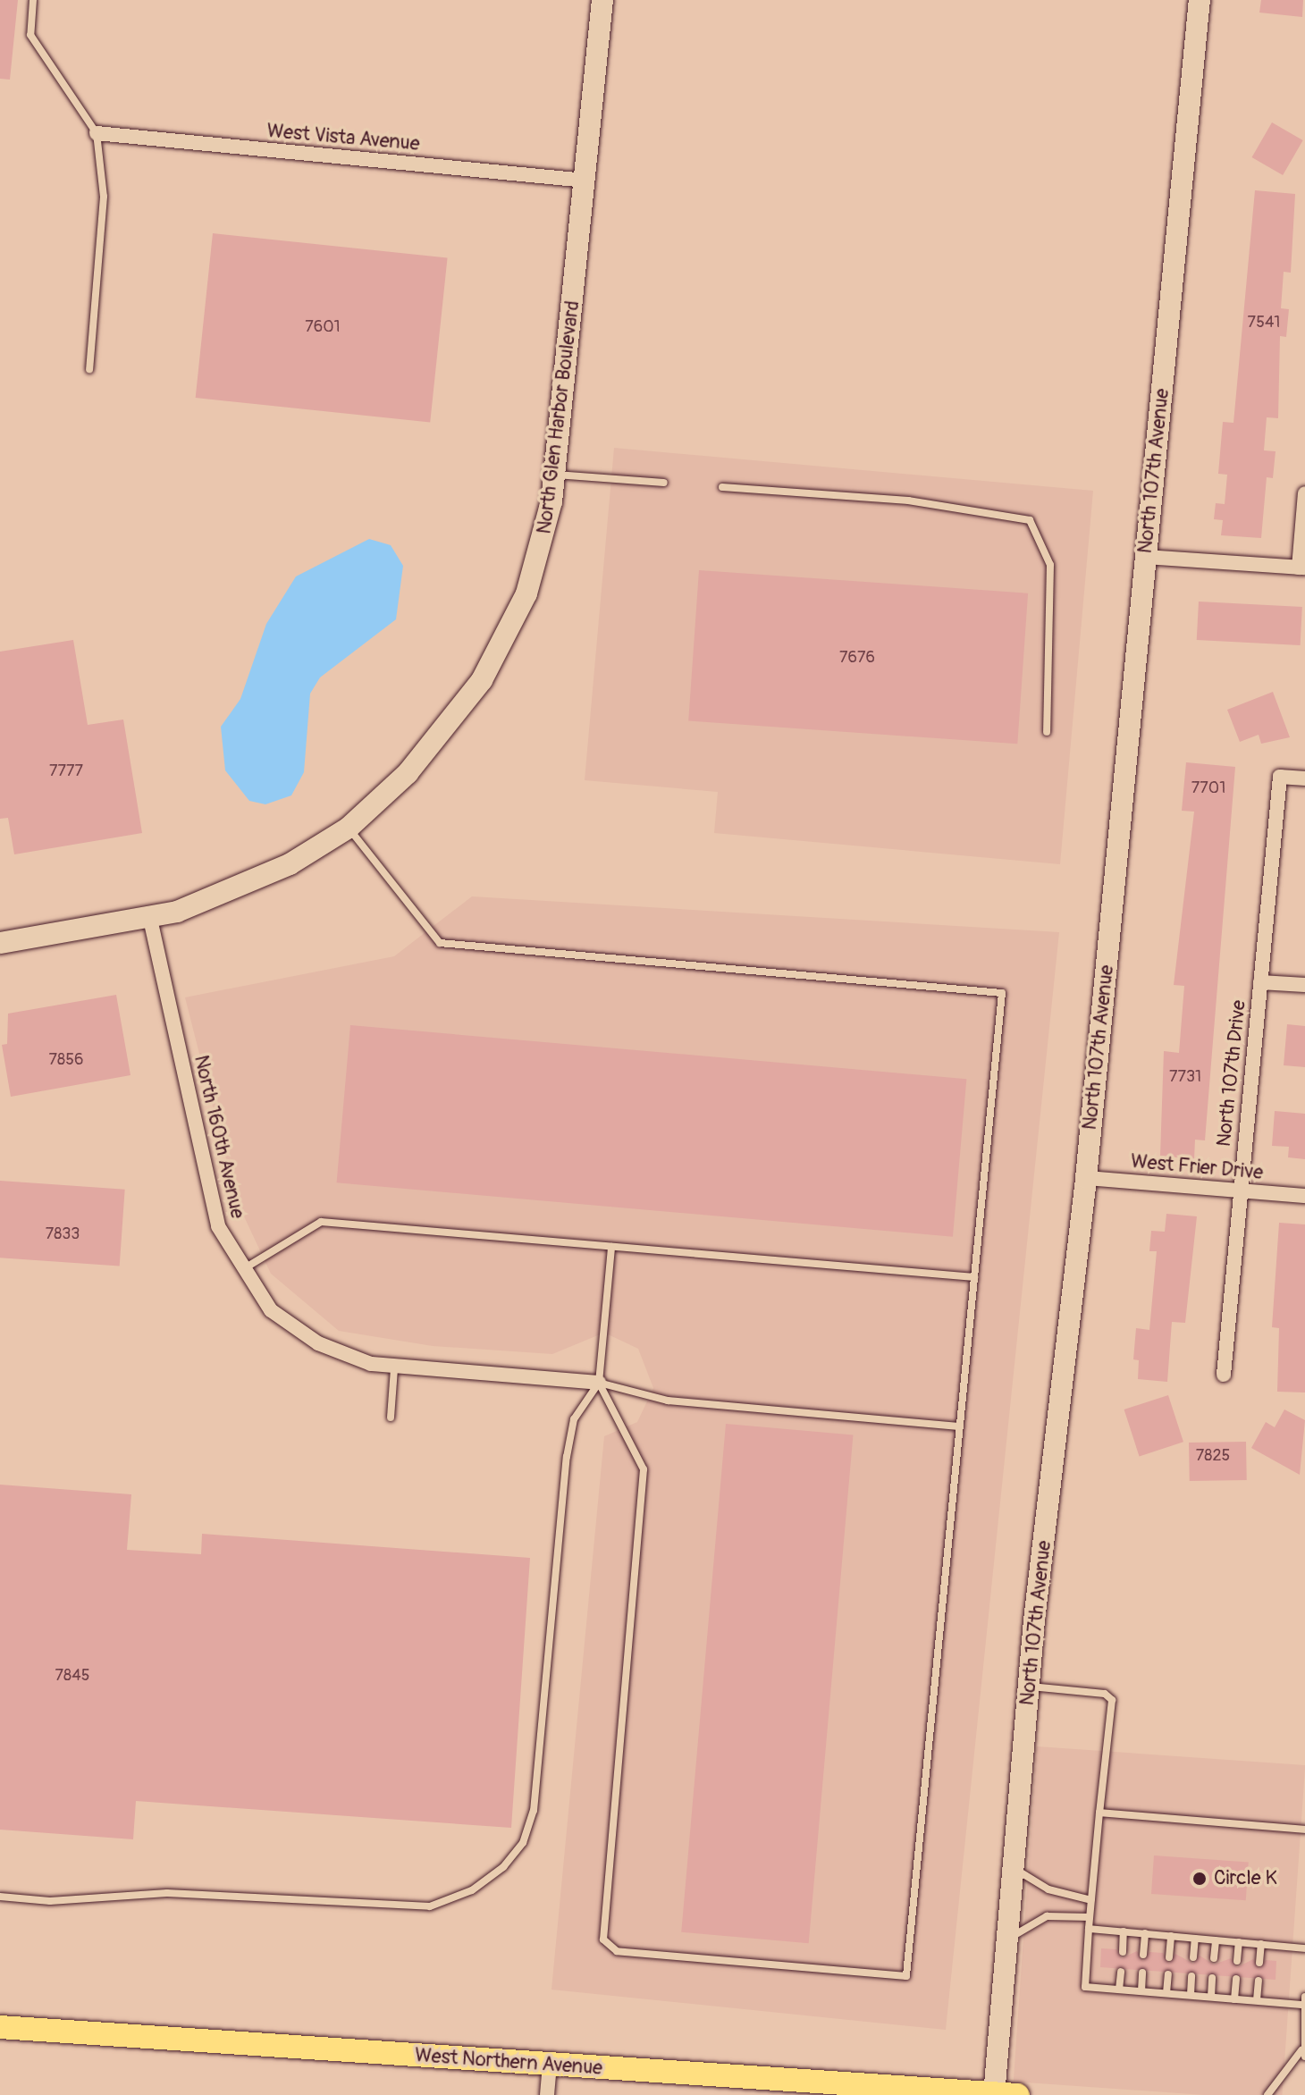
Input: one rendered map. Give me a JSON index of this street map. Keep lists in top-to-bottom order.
{
  "streets": {
    "main road": ["West Northern Avenue"],
    "street": [
      "West Vista Avenue",
      "North Glen Harbor Boulevard",
      "North 107th Avenue",
      "North 107th Drive",
      "North 160th Avenue",
      "West Frier Drive"
    ]
  },
  "crossings": [
    ["West Vista Avenue", "North Glen Harbor Boulevard"],
    ["North Glen Harbor Boulevard", "North 160th Avenue"],
    ["North 107th Avenue", "West Frier Drive"],
    ["North 107th Avenue", "West Northern Avenue"],
    ["North 107th Drive", "West Frier Drive"]
  ],
  "places": ["Circle K"],
  "house_numbers": [
    "7541",
    "7601",
    "7676",
    "7777",
    "7701",
    "7856",
    "7731",
    "7833",
    "7825",
    "7845"
  ]
}
